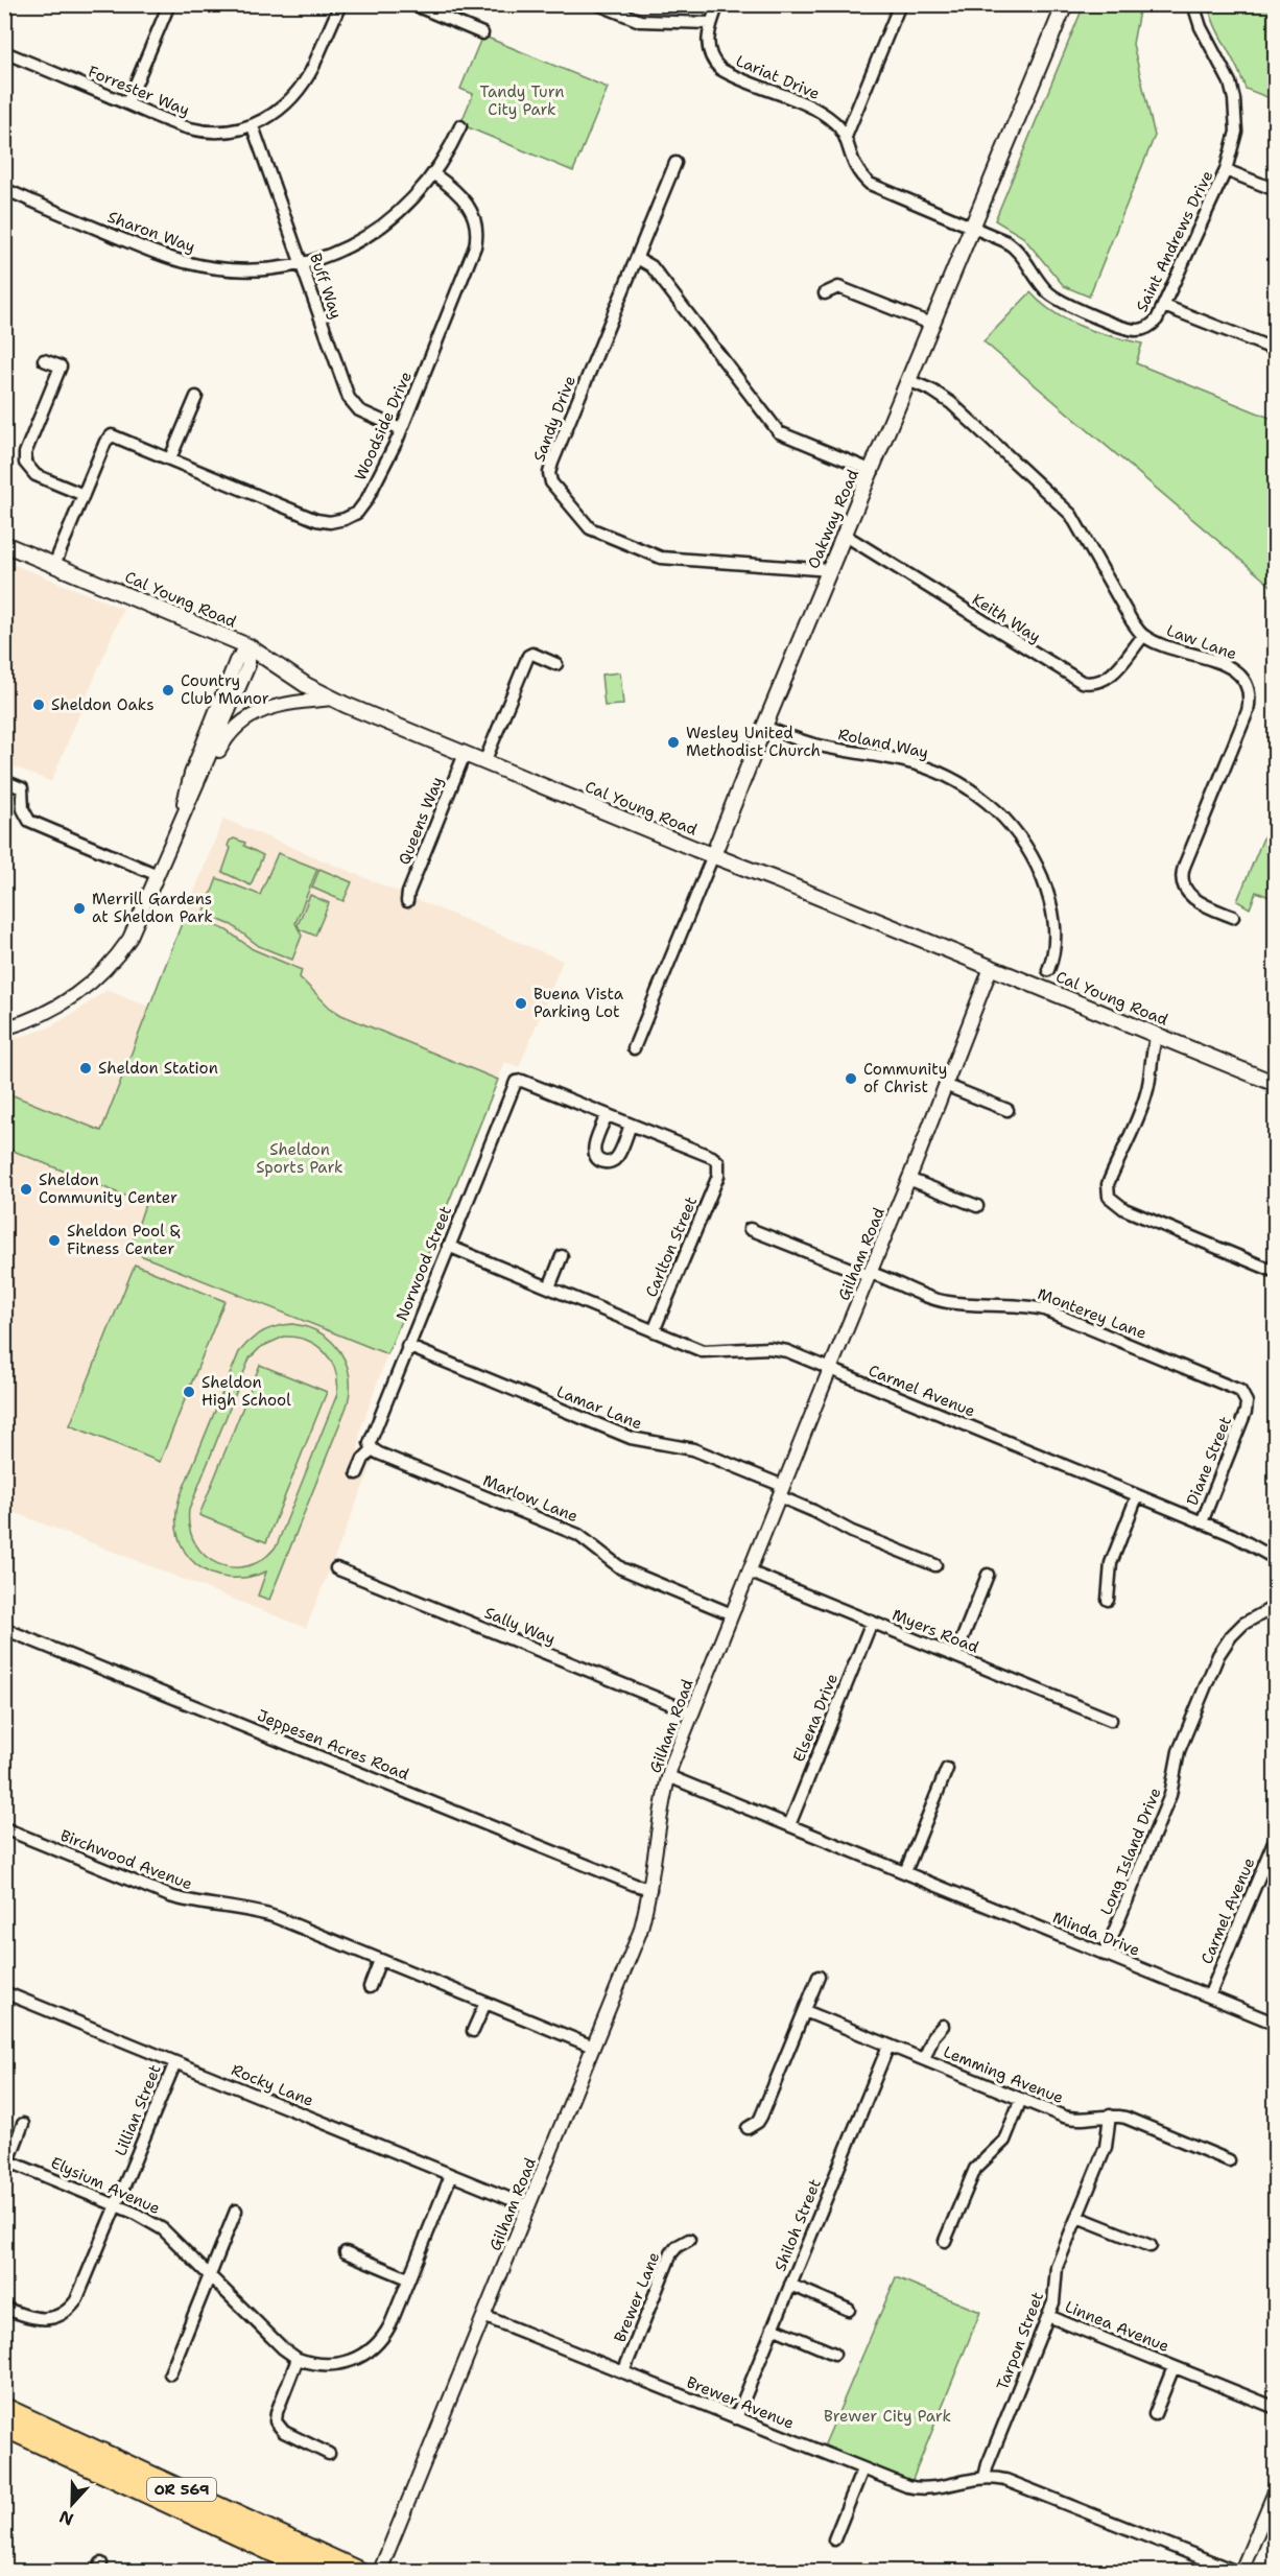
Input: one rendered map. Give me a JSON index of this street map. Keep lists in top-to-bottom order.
{
  "streets": {
    "highway": ["OR 569"],
    "main road": ["Oakway Road", "Cal Young Road"],
    "street": [
      "Lariat Drive",
      "Forrester Way",
      "Sharon Way",
      "Saint Andrews Drive",
      "Buff Way",
      "Sandy Drive",
      "Woodside Drive",
      "Keith Way",
      "Law Lane",
      "Roland Way",
      "Queens Way",
      "Carlton Street",
      "Gilham Road",
      "Norwood Street",
      "Monterey Lane",
      "Carmel Avenue",
      "Lamar Lane",
      "Diane Street",
      "Marlow Lane",
      "Sally Way",
      "Myers Road",
      "Elsena Drive",
      "Jeppesen Acres Road",
      "Long Island Drive",
      "Birchwood Avenue",
      "Minda Drive",
      "Lemming Avenue",
      "Rocky Lane",
      "Lillian Street",
      "Elysium Avenue",
      "Shiloh Street",
      "Brewer Lane",
      "Linnea Avenue",
      "Tarpon Street",
      "Brewer Avenue"
    ]
  },
  "crossings": [
    ["Lariat Drive", "Saint Andrews Drive"],
    ["Lariat Drive", "Oakway Road"],
    ["Forrester Way", "Buff Way"],
    ["Sharon Way", "Buff Way"],
    ["Sharon Way", "Woodside Drive"],
    ["Saint Andrews Drive", "Oakway Road"],
    ["Buff Way", "Woodside Drive"],
    ["Sandy Drive", "Oakway Road"],
    ["Oakway Road", "Cal Young Road"],
    ["Oakway Road", "Keith Way"],
    ["Oakway Road", "Law Lane"],
    ["Oakway Road", "Roland Way"],
    ["Cal Young Road", "Queens Way"],
    ["Cal Young Road", "Gilham Road"],
    ["Keith Way", "Law Lane"],
    ["Carlton Street", "Carmel Avenue"],
    ["Gilham Road", "Monterey Lane"],
    ["Gilham Road", "Carmel Avenue"],
    ["Gilham Road", "Lamar Lane"],
    ["Gilham Road", "Marlow Lane"],
    ["Gilham Road", "Sally Way"],
    ["Gilham Road", "Myers Road"],
    ["Gilham Road", "Jeppesen Acres Road"],
    ["Gilham Road", "Birchwood Avenue"],
    ["Gilham Road", "Minda Drive"],
    ["Gilham Road", "Rocky Lane"],
    ["Gilham Road", "Brewer Avenue"],
    ["Norwood Street", "Carmel Avenue"],
    ["Norwood Street", "Lamar Lane"],
    ["Norwood Street", "Marlow Lane"],
    ["Monterey Lane", "Diane Street"],
    ["Carmel Avenue", "Diane Street"],
    ["Carmel Avenue", "Minda Drive"],
    ["Myers Road", "Elsena Drive"],
    ["Elsena Drive", "Minda Drive"],
    ["Long Island Drive", "Minda Drive"],
    ["Lemming Avenue", "Shiloh Street"],
    ["Lemming Avenue", "Tarpon Street"],
    ["Rocky Lane", "Lillian Street"],
    ["Rocky Lane", "Elysium Avenue"],
    ["Lillian Street", "Elysium Avenue"],
    ["Shiloh Street", "Brewer Avenue"],
    ["Brewer Lane", "Brewer Avenue"],
    ["Linnea Avenue", "Tarpon Street"],
    ["Tarpon Street", "Brewer Avenue"]
  ],
  "parks": ["Tandy Turn City Park", "Sheldon Sports Park", "Brewer City Park"],
  "places": [
    "Country Club Manor",
    "Sheldon Oaks",
    "Wesley United Methodist Church",
    "Merrill Gardens at Sheldon Park",
    "Buena Vista Parking Lot",
    "Sheldon Station",
    "Community of Christ",
    "Sheldon Community Center",
    "Sheldon Pool & Fitness Center",
    "Sheldon High School"
  ],
  "north": "bottom"
}
